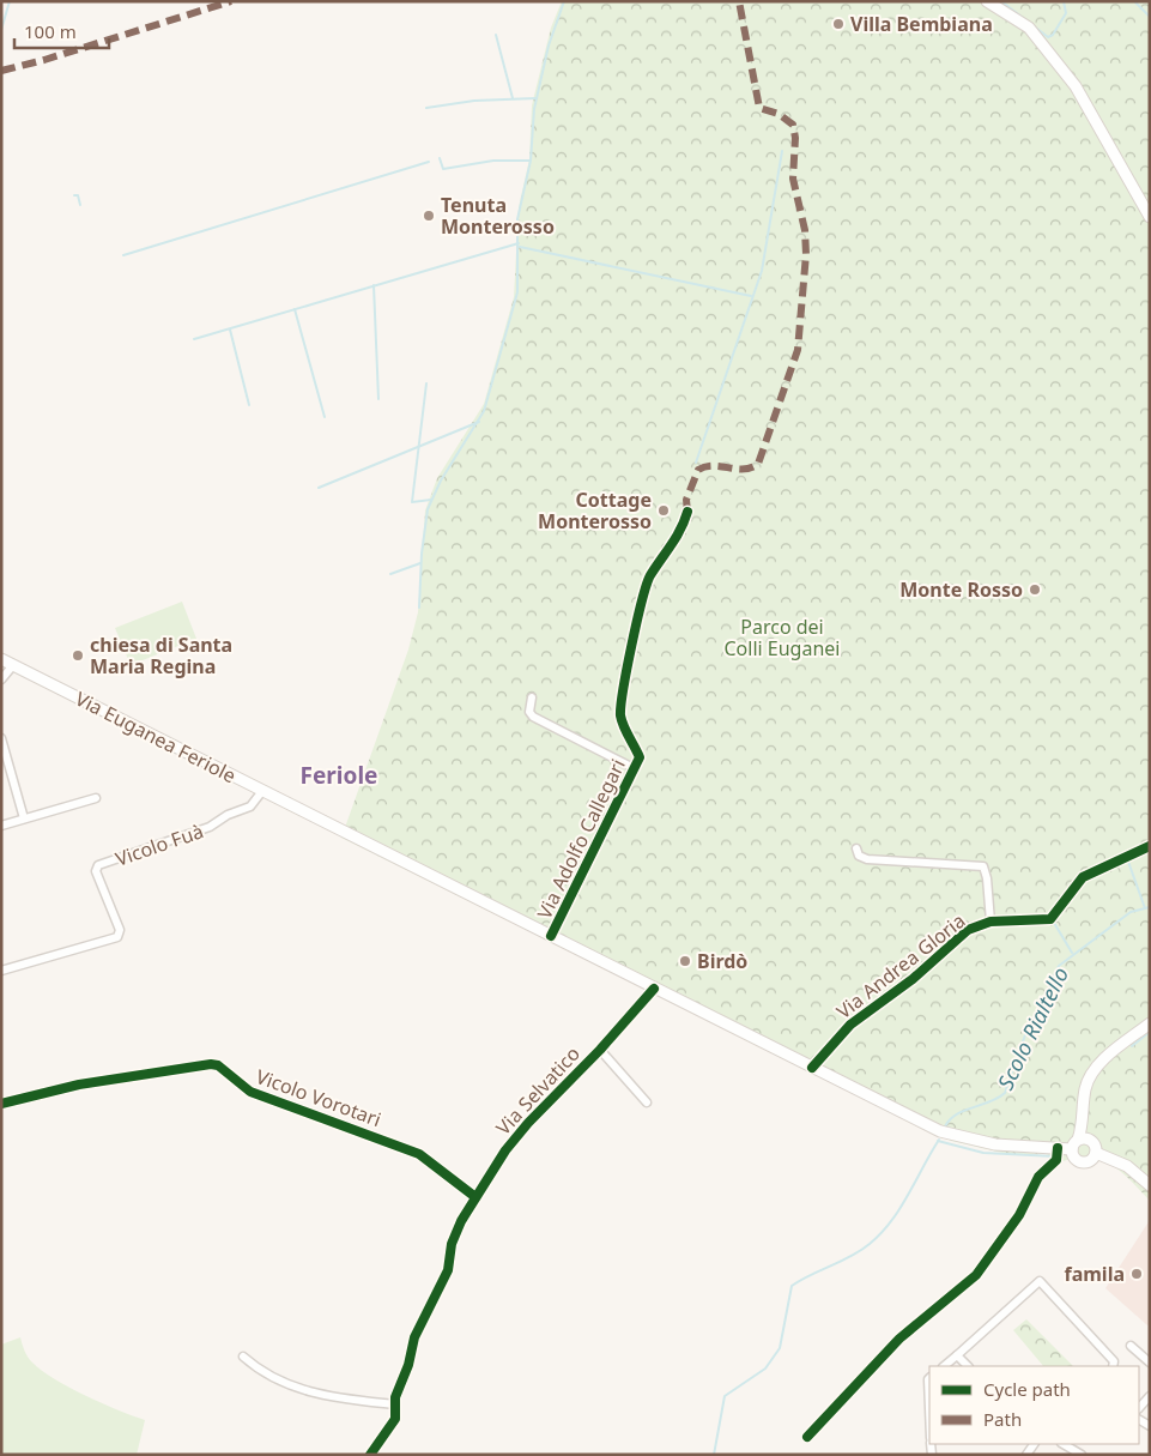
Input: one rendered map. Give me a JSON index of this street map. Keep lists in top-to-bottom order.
{
  "streets": {
    "main road": ["Via Euganea Feriole"],
    "street": [
      "Via Adolfo Callegari",
      "Vicolo Fuà",
      "Via Andrea Gloria",
      "Via Selvatico",
      "Vicolo Vorotari"
    ]
  },
  "crossings": [
    ["Via Euganea Feriole", "Via Adolfo Callegari"],
    ["Via Euganea Feriole", "Vicolo Fuà"],
    ["Via Euganea Feriole", "Via Andrea Gloria"],
    ["Via Euganea Feriole", "Via Selvatico"],
    ["Via Selvatico", "Vicolo Vorotari"]
  ],
  "districts": ["Feriole"],
  "water": ["Scolo Rialtello"],
  "parks": ["Parco dei Colli Euganei"],
  "places": [
    "Villa Bembiana",
    "Tenuta Monterosso",
    "Cottage Monterosso",
    "Monte Rosso",
    "chiesa di Santa Maria Regina",
    "Birdò",
    "famila"
  ],
  "legend": ["Cycle path", "Path"],
  "scale_bar": "100 m"
}
